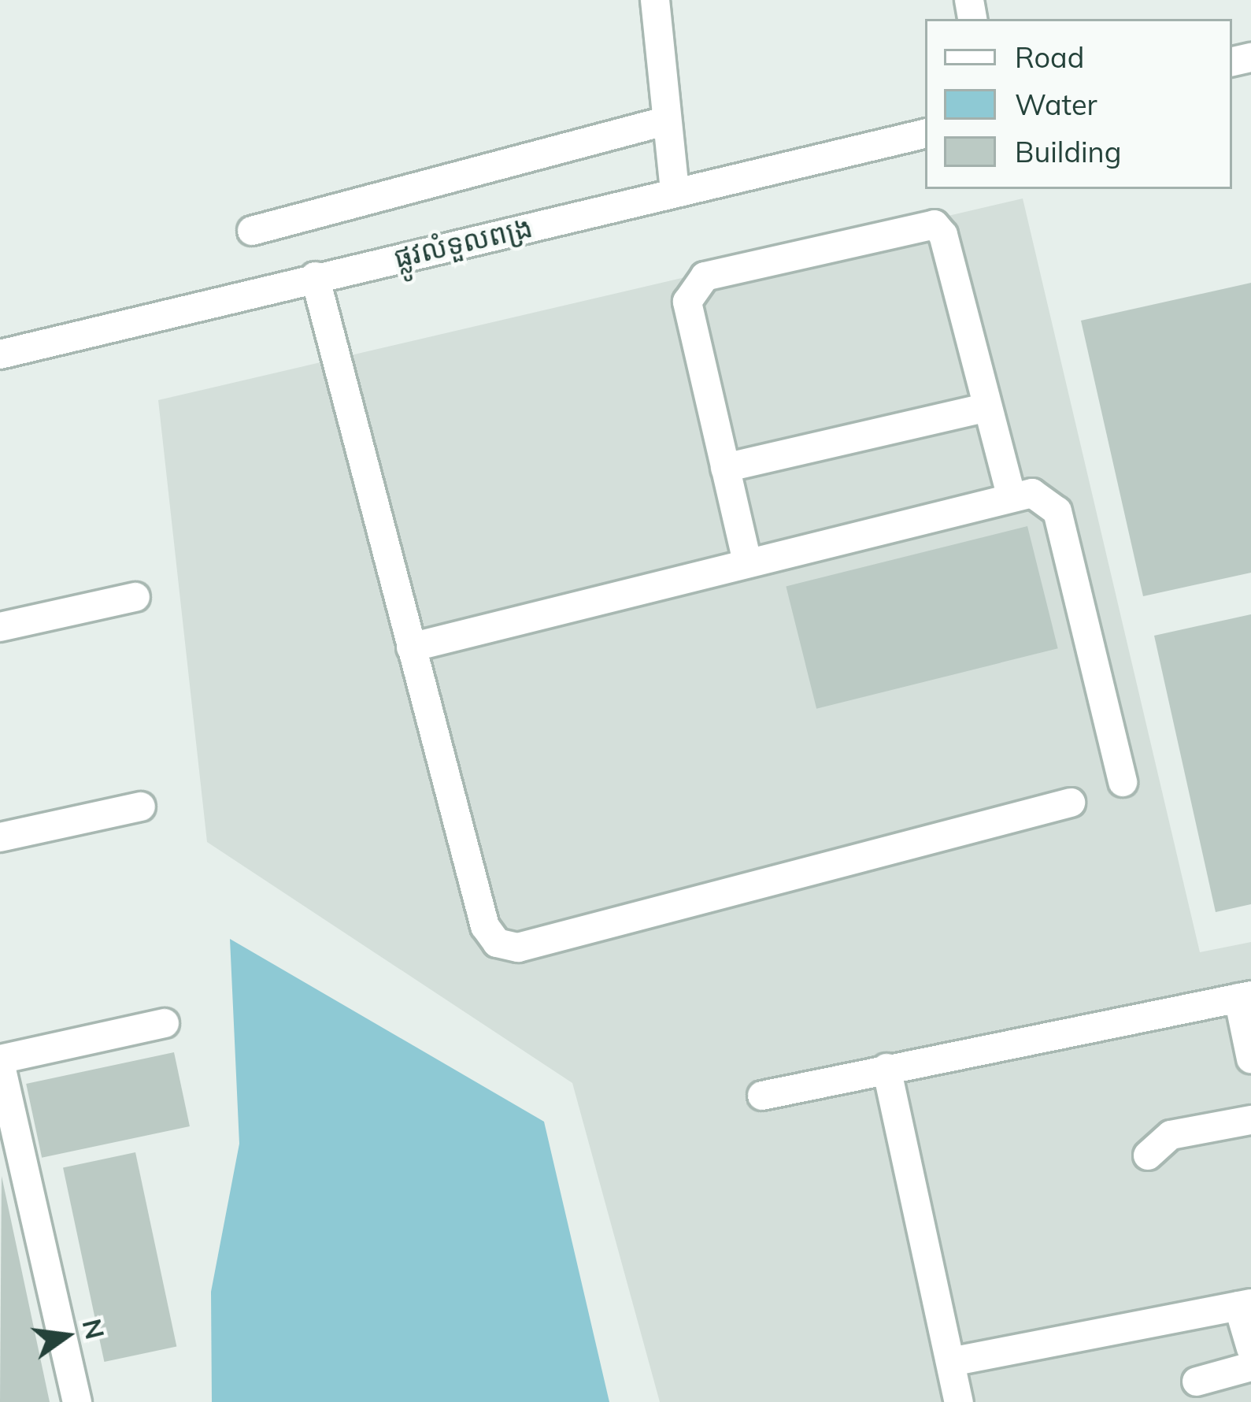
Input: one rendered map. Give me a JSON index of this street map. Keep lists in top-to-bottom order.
{
  "streets": {
    "street": ["ផ្លូវលំទួលពង្រ"]
  },
  "legend": ["Road", "Water", "Building"],
  "north": "right"
}
